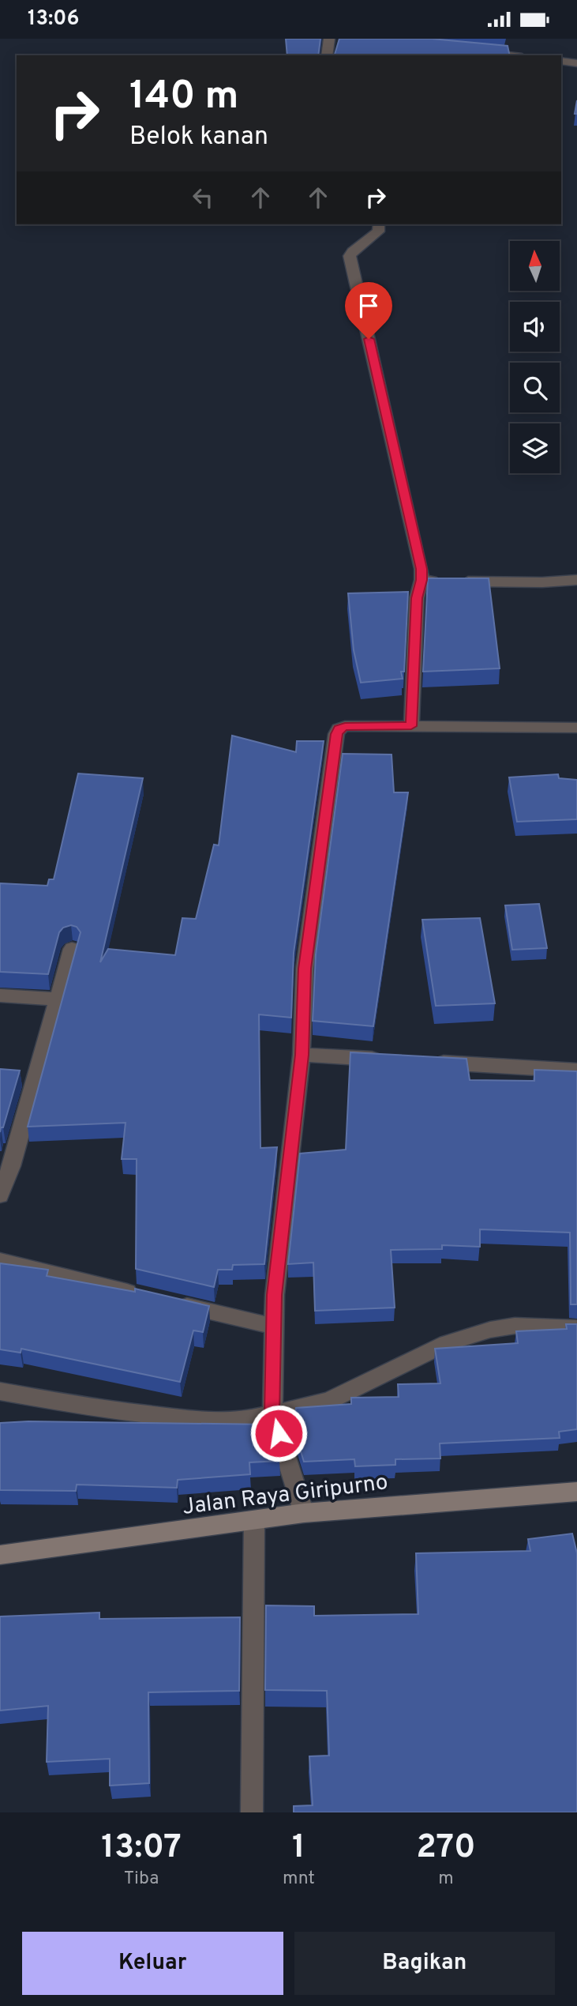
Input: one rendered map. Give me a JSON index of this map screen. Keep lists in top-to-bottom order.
{
  "streets": {
    "main road": ["Jalan Raya Giripurno"]
  },
  "north": "top",
  "page": {
    "status": "13:06",
    "turn": ["140 m", "Belok kanan"],
    "eta": [
      "13:07",
      "Tiba",
      "1",
      "mnt",
      "270",
      "m"
    ],
    "buttons": ["Keluar", "Bagikan"]
  }
}
